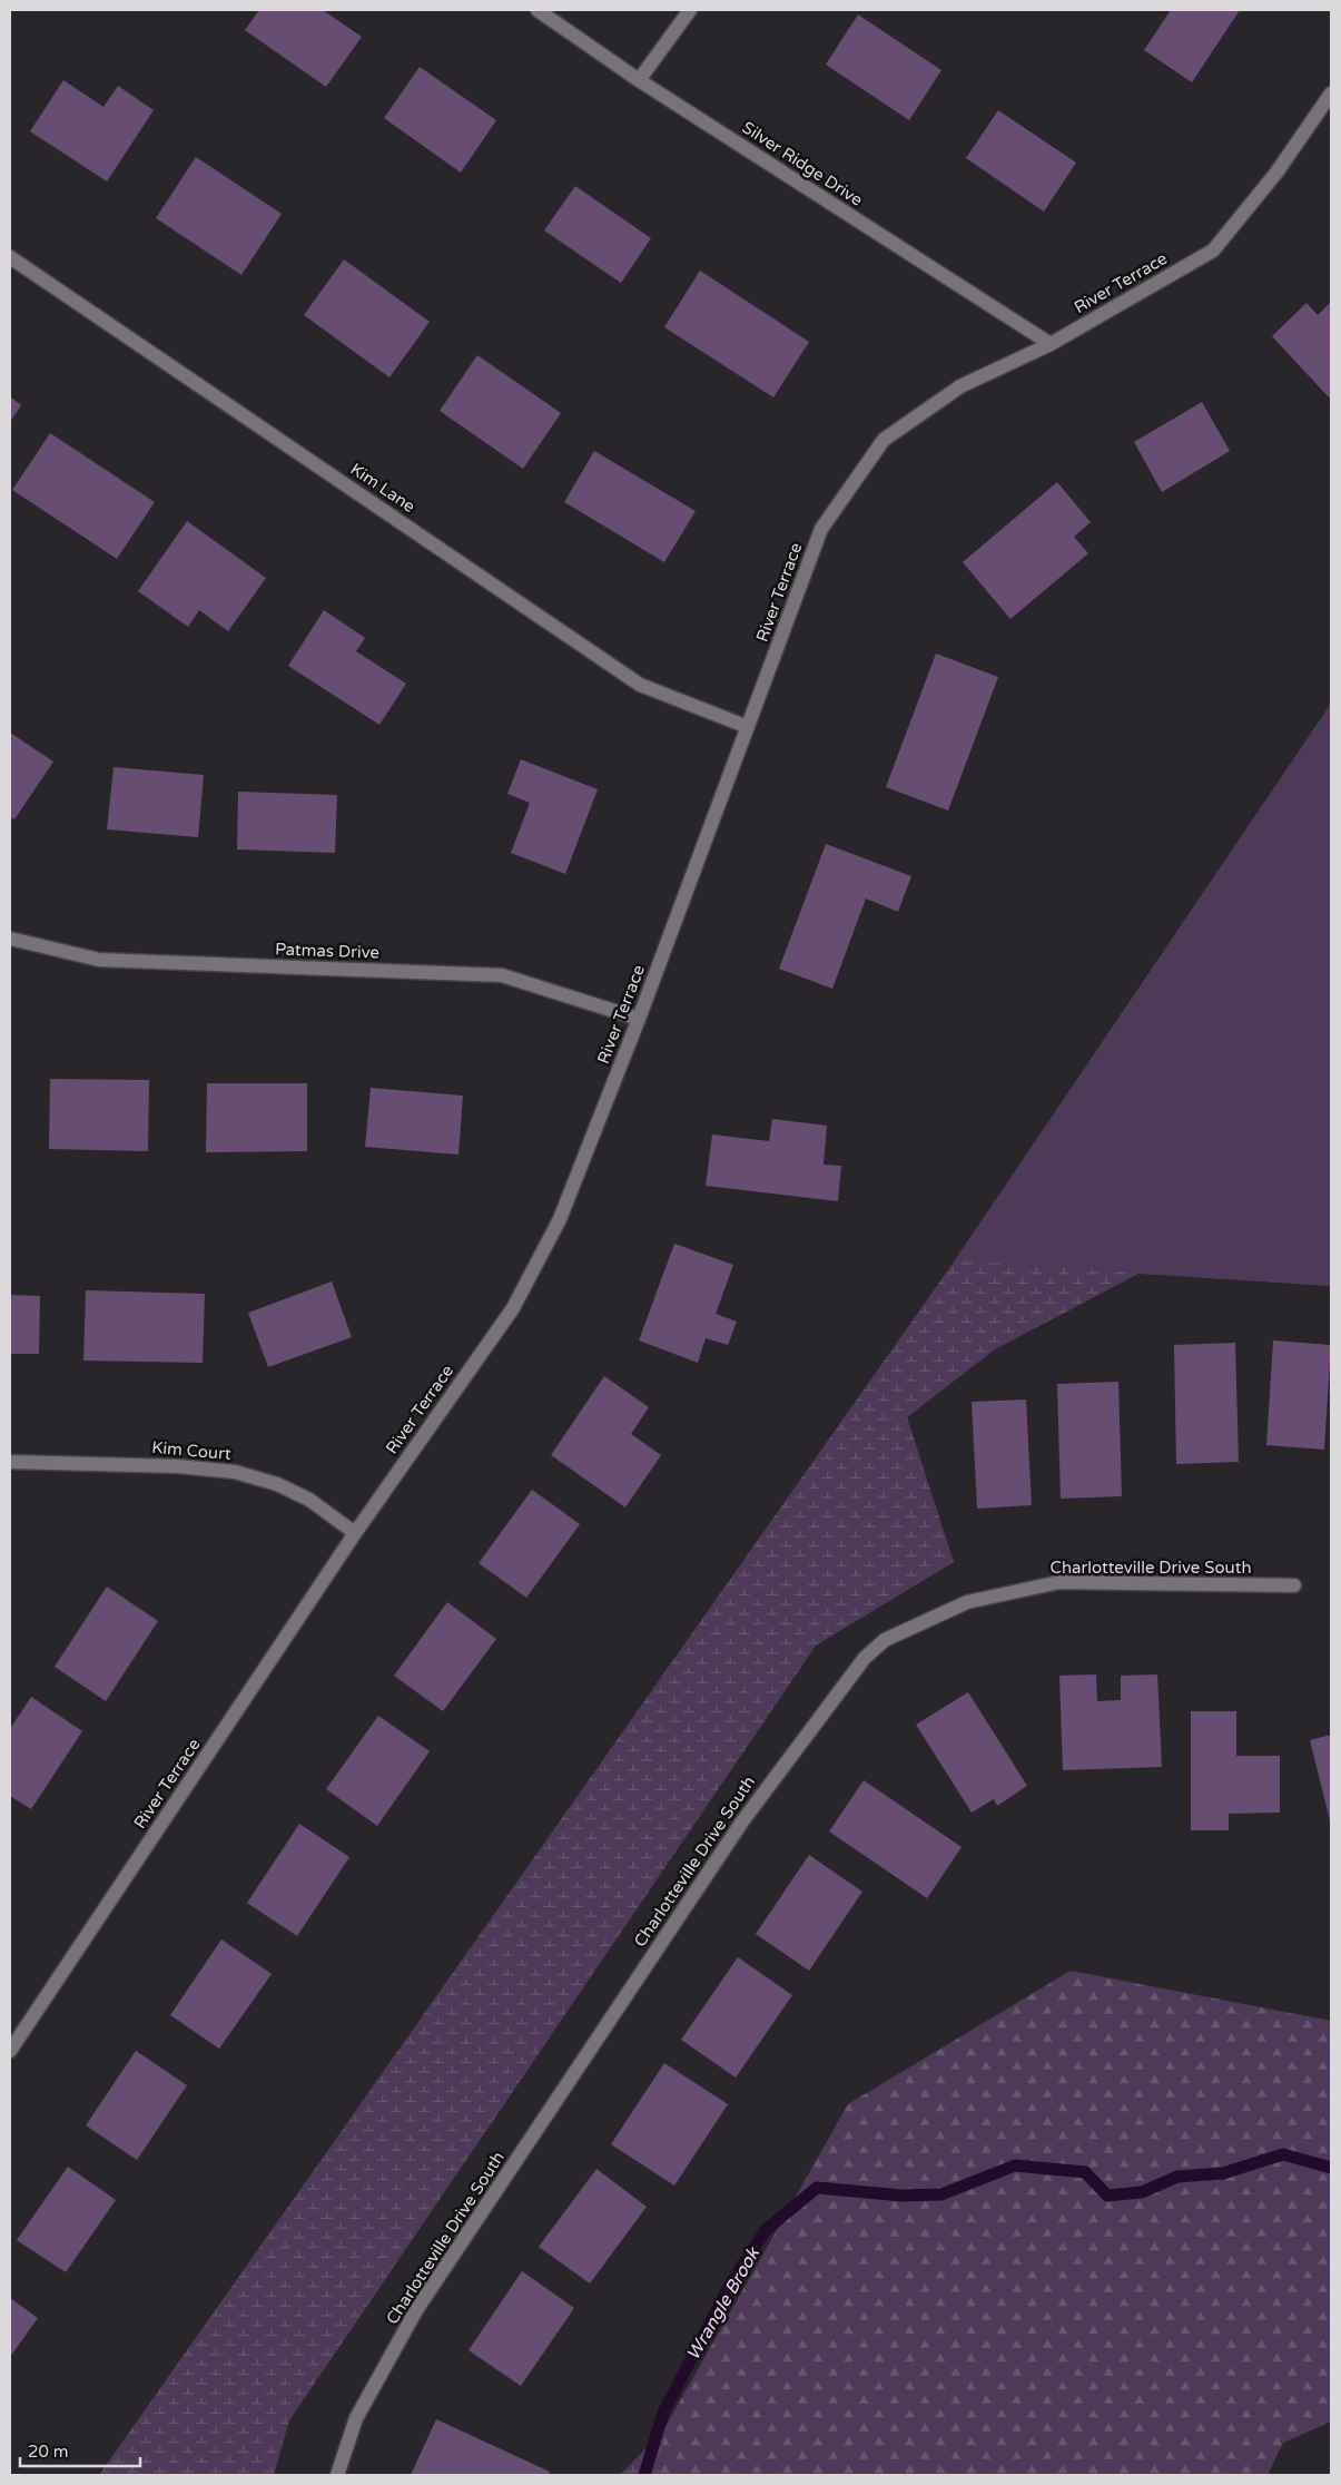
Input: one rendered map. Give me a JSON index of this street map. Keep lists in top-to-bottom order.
{
  "streets": {
    "street": [
      "Silver Ridge Drive",
      "River Terrace",
      "Kim Lane",
      "Patmas Drive",
      "Kim Court",
      "Charlotteville Drive South"
    ]
  },
  "crossings": [
    ["Silver Ridge Drive", "River Terrace"],
    ["River Terrace", "Kim Lane"],
    ["River Terrace", "Patmas Drive"],
    ["River Terrace", "Kim Court"]
  ],
  "water": ["Wrangle Brook"],
  "scale_bar": "20 m"
}
